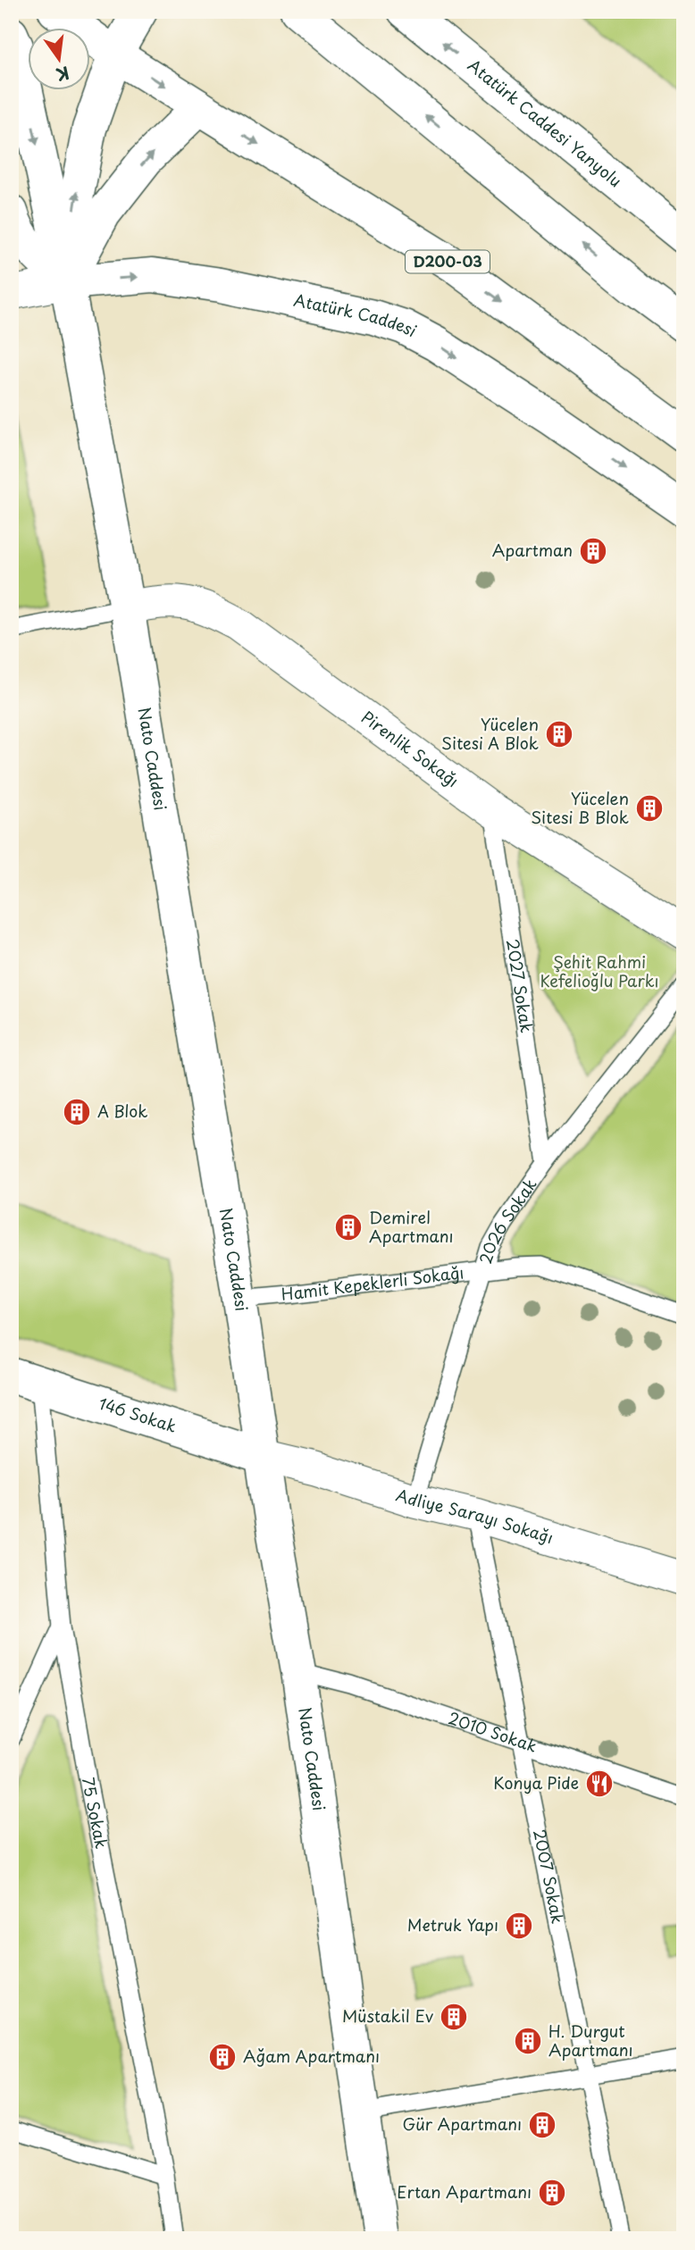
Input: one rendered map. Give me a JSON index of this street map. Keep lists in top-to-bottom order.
{
  "streets": {
    "main road": [
      "Atatürk Caddesi Yanyolu",
      "D200-03",
      "Atatürk Caddesi",
      "Nato Caddesi",
      "146 Sokak"
    ],
    "street": ["Pirenlik Sokağı", "Adliye Sarayı Sokağı"],
    "lane": [
      "2027 Sokak",
      "2026 Sokak",
      "Hamit Kepeklerli Sokağı",
      "2010 Sokak",
      "75 Sokak",
      "2007 Sokak"
    ]
  },
  "crossings": [
    ["Atatürk Caddesi", "Nato Caddesi"],
    ["Pirenlik Sokağı", "Nato Caddesi"],
    ["Pirenlik Sokağı", "2027 Sokak"],
    ["Nato Caddesi", "Hamit Kepeklerli Sokağı"],
    ["Nato Caddesi", "146 Sokak"],
    ["Nato Caddesi", "Adliye Sarayı Sokağı"],
    ["Nato Caddesi", "2010 Sokak"],
    ["2027 Sokak", "2026 Sokak"],
    ["2026 Sokak", "Hamit Kepeklerli Sokağı"],
    ["2026 Sokak", "Adliye Sarayı Sokağı"],
    ["146 Sokak", "Adliye Sarayı Sokağı"],
    ["146 Sokak", "75 Sokak"],
    ["Adliye Sarayı Sokağı", "2007 Sokak"],
    ["2010 Sokak", "2007 Sokak"]
  ],
  "parks": ["Şehit Rahmi Kefelioğlu Parkı"],
  "places": {
    "building": [
      "Apartman",
      "Yücelen Sitesi A Blok",
      "Yücelen Sitesi B Blok",
      "A Blok",
      "Demirel Apartmanı",
      "Metruk Yapı",
      "Müstakil Ev",
      "H. Durgut Apartmanı",
      "Ağam Apartmanı",
      "Gür Apartmanı",
      "Ertan Apartmanı"
    ],
    "restaurant": ["Konya Pide"]
  },
  "north": "bottom"
}
